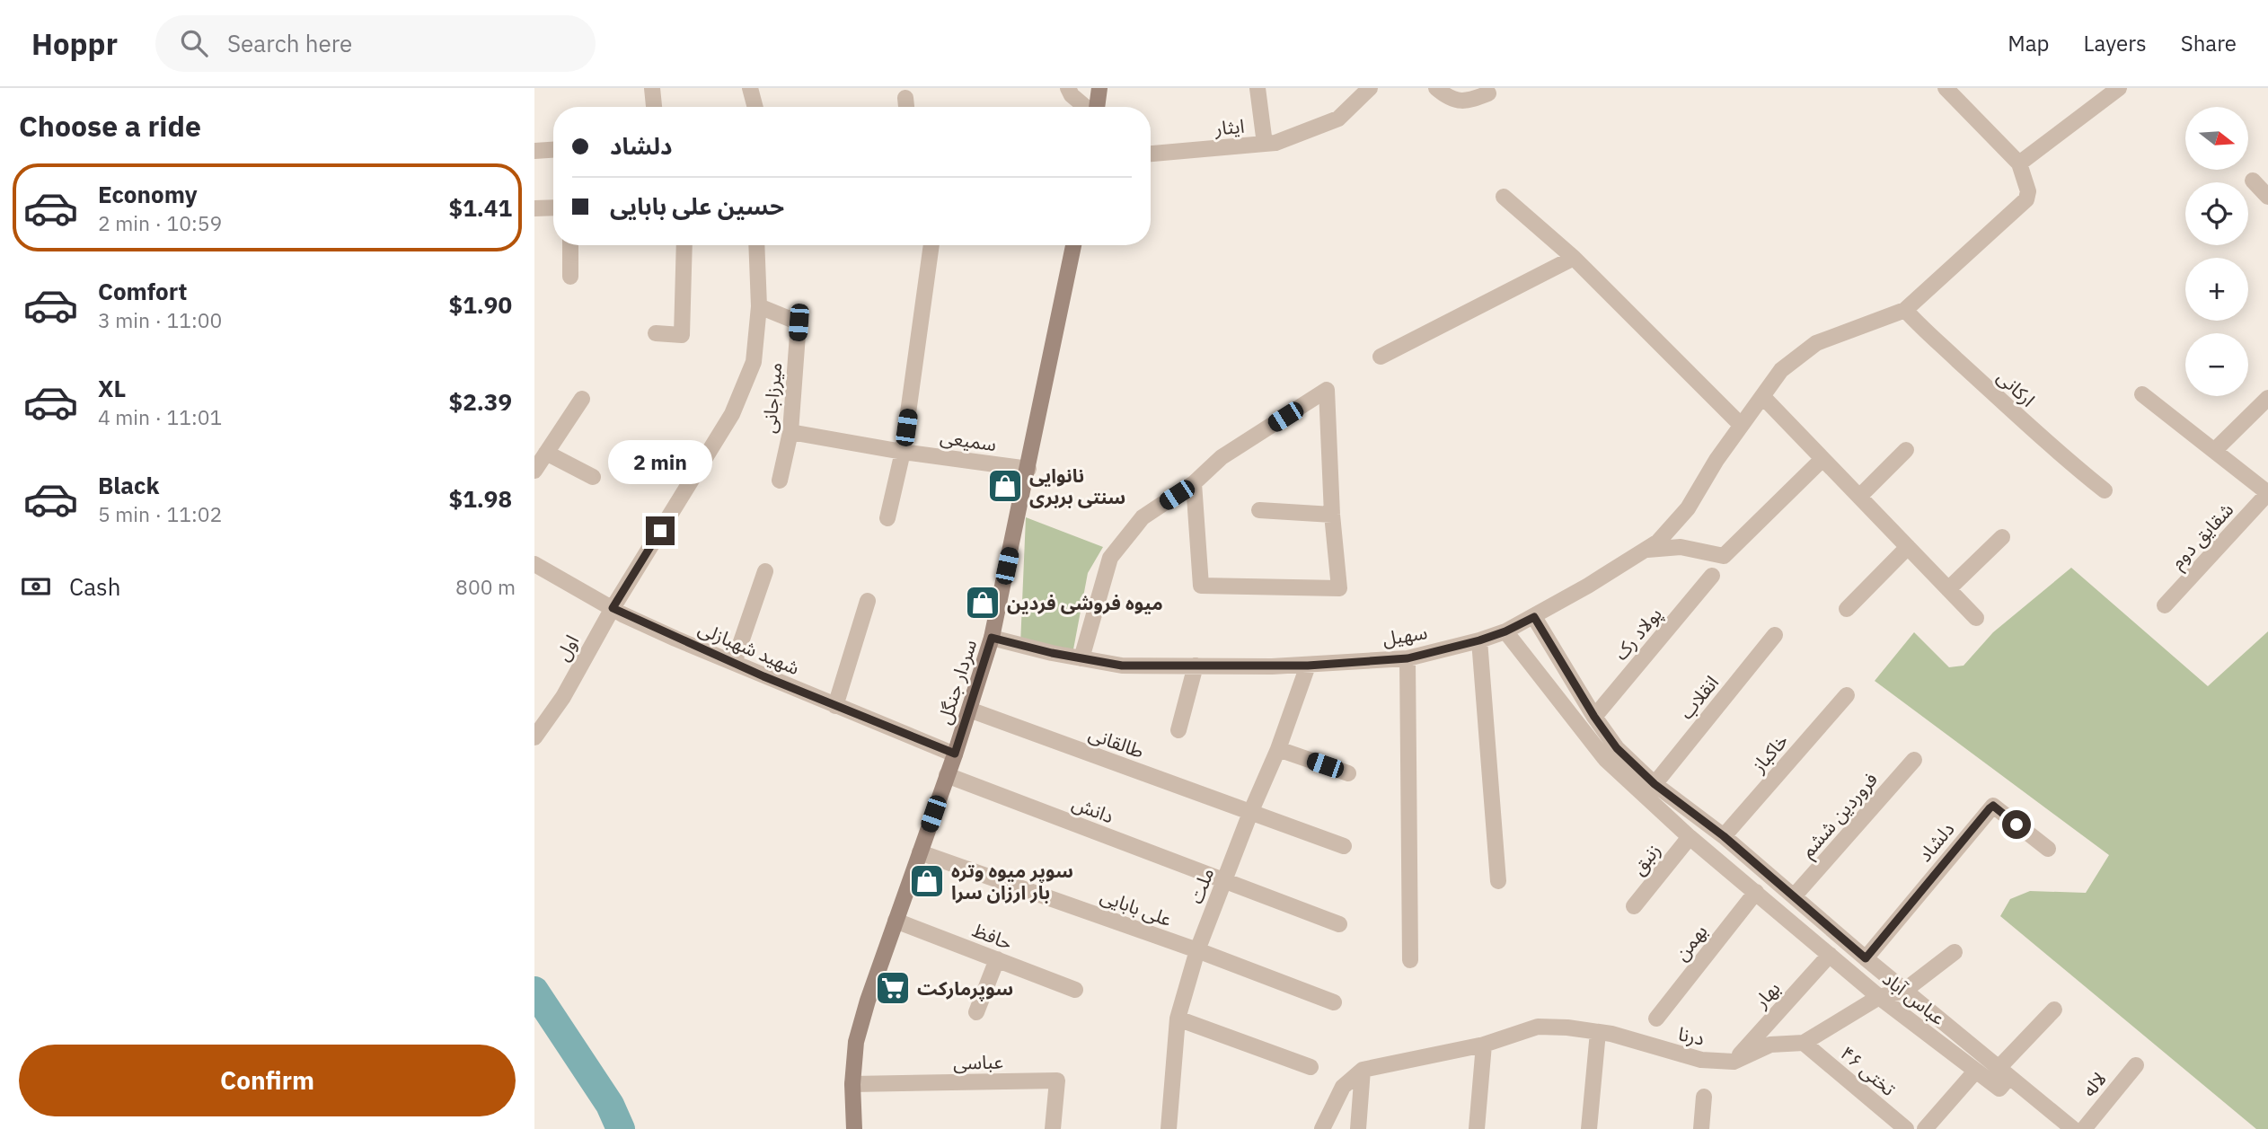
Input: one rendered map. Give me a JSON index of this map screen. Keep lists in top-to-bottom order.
{
  "streets": {
    "main road": ["سردار جنگل"],
    "street": [
      "ایثار",
      "ارکانی",
      "میرزاجانی",
      "سمیعی",
      "شقایق دوم",
      "پولاد رک",
      "سهیل",
      "اول",
      "شهید شهبازلی",
      "انقلاب",
      "طالقانی",
      "خاکباز",
      "دانش",
      "فروردین ششم",
      "دلشاد",
      "زنبق",
      "ملت",
      "علی بابایی",
      "حافظ",
      "بهمن",
      "بهار",
      "عباس آباد",
      "درنا",
      "عباسی",
      "تختی ۴۶",
      "لاله"
    ]
  },
  "crossings": [
    ["ارکانی", "سهیل"],
    ["میرزاجانی", "سمیعی"],
    ["میرزاجانی", "اول"],
    ["سمیعی", "سردار جنگل"],
    ["پولاد رک", "عباس آباد"],
    ["سهیل", "سردار جنگل"],
    ["سهیل", "ملت"],
    ["سهیل", "عباس آباد"],
    ["اول", "شهید شهبازلی"],
    ["شهید شهبازلی", "سردار جنگل"],
    ["سردار جنگل", "طالقانی"],
    ["سردار جنگل", "دانش"],
    ["سردار جنگل", "علی بابایی"],
    ["سردار جنگل", "حافظ"],
    ["سردار جنگل", "عباسی"],
    ["انقلاب", "عباس آباد"],
    ["طالقانی", "ملت"],
    ["خاکباز", "عباس آباد"],
    ["دانش", "ملت"],
    ["فروردین ششم", "عباس آباد"],
    ["دلشاد", "عباس آباد"],
    ["زنبق", "عباس آباد"],
    ["ملت", "علی بابایی"],
    ["بهمن", "عباس آباد"],
    ["بهار", "عباس آباد"],
    ["بهار", "درنا"],
    ["عباس آباد", "درنا"],
    ["درنا", "تختی ۴۶"]
  ],
  "places": {
    "shop": ["نانوایی سنتی بربری", "میوه فروشی فردین", "سوپر میوه وتره بار ارزان سرا"],
    "supermarket": ["سوپرمارکت"]
  },
  "north": "right",
  "page": {
    "header": "Hoppr",
    "search": "Search here",
    "nav": ["Map", "Layers", "Share"],
    "heading": "Choose a ride",
    "map_buttons": ["+", "−"],
    "banner": ["دلشاد", "حسین علی بابایی"],
    "list": [
      {
        "name": "Economy",
        "note": "2 min · 10:59",
        "value": "$1.41"
      },
      {
        "name": "Comfort",
        "note": "3 min · 11:00",
        "value": "$1.90"
      },
      {
        "name": "XL",
        "note": "4 min · 11:01",
        "value": "$2.39"
      },
      {
        "name": "Black",
        "note": "5 min · 11:02",
        "value": "$1.98"
      }
    ],
    "bubble": "2 min",
    "pay": ["Cash", "800 m"],
    "buttons": "Confirm"
  }
}
